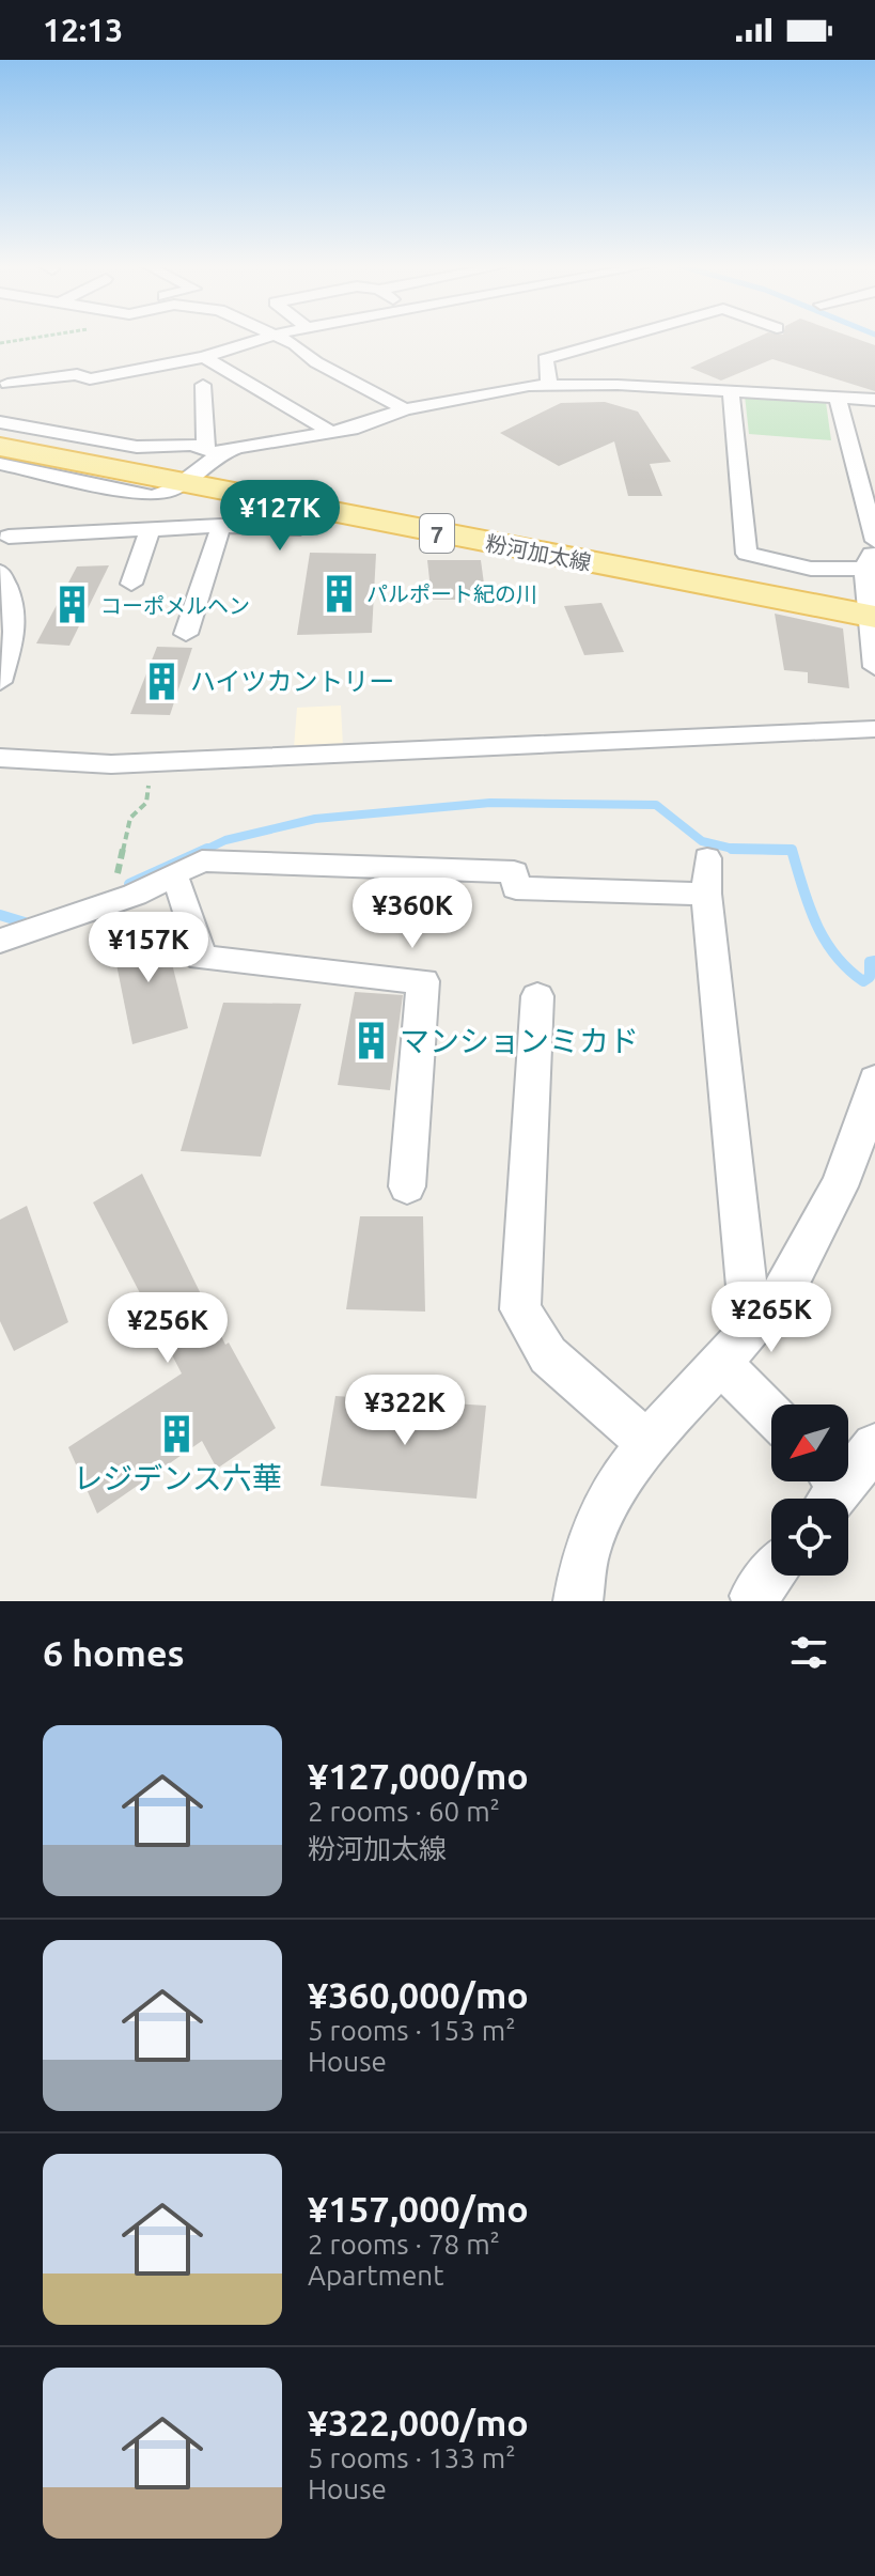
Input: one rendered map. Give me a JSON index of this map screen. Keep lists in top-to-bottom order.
{
  "streets": {
    "main road": ["7", "粉河加太線"]
  },
  "places": {
    "building": [
      "パルポート紀の川",
      "コーポメルヘン",
      "ハイツカントリー",
      "マンションミカド",
      "レジデンス六華"
    ]
  },
  "north": "bottom left",
  "page": {
    "status": "12:13",
    "price": [
      "¥127K",
      "¥360K",
      "¥157K",
      "¥265K",
      "¥256K",
      "¥322K"
    ],
    "heading": "6 homes",
    "list": [
      {
        "name": "¥127,000/mo",
        "note": "2 rooms · 60 m² · 粉河加太線"
      },
      {
        "name": "¥360,000/mo",
        "note": "5 rooms · 153 m² · House"
      },
      {
        "name": "¥157,000/mo",
        "note": "2 rooms · 78 m² · Apartment"
      },
      {
        "name": "¥322,000/mo",
        "note": "5 rooms · 133 m² · House"
      }
    ]
  }
}
